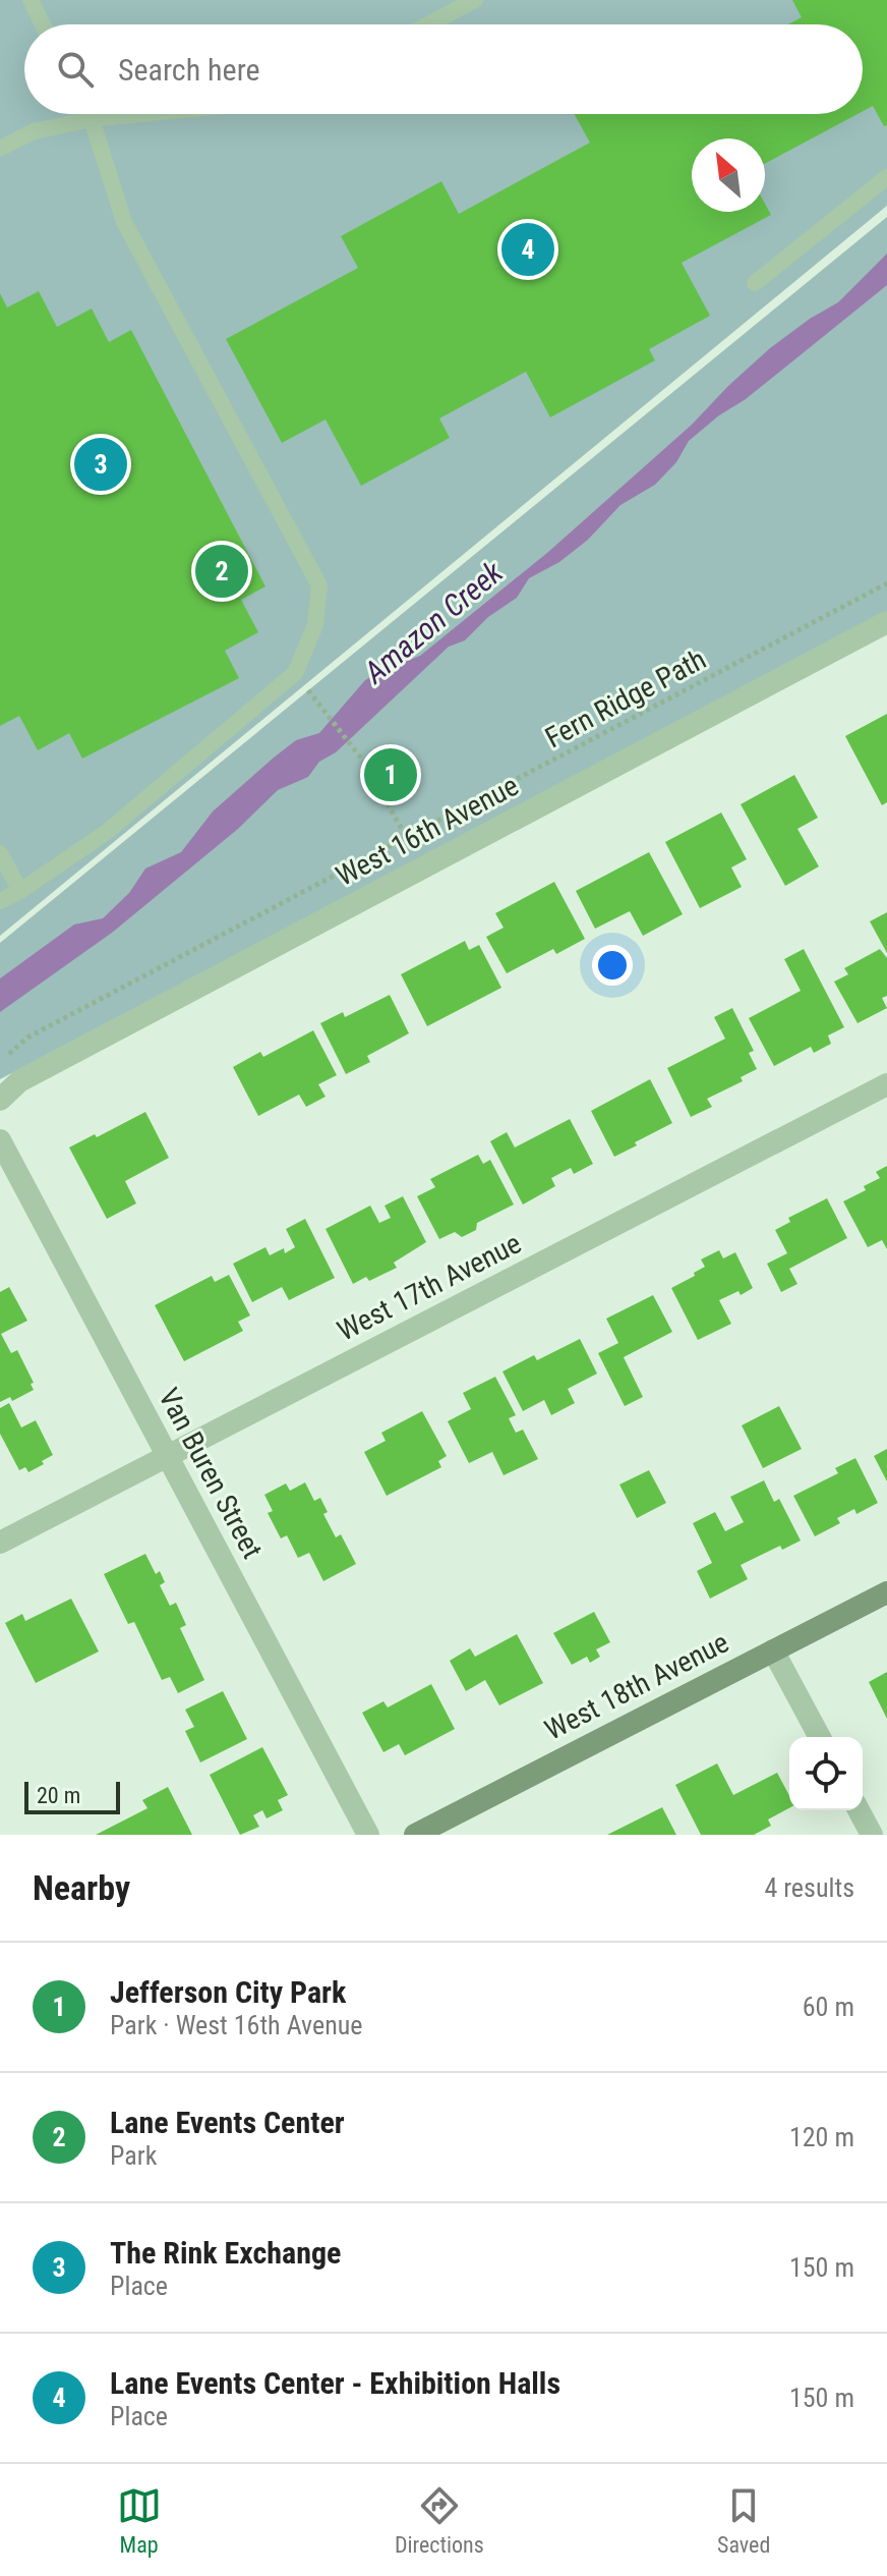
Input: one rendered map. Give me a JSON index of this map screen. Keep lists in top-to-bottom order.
{
  "streets": {
    "main road": ["West 18th Avenue"],
    "street": ["West 16th Avenue", "West 17th Avenue", "Van Buren Street"],
    "path": ["Fern Ridge Path"]
  },
  "crossings": [
    ["West 17th Avenue", "Van Buren Street"]
  ],
  "water": ["Amazon Creek"],
  "scale_bar": "20 m",
  "north": "top left",
  "page": {
    "search": "Search here",
    "pins": [
      "4",
      "3",
      "2",
      "1"
    ],
    "scale": "20 m",
    "heading": ["Nearby", "4 results"],
    "list": [
      {
        "mark": "1",
        "name": "Jefferson City Park",
        "note": "Park · West 16th Avenue",
        "value": "60 m"
      },
      {
        "mark": "2",
        "name": "Lane Events Center",
        "note": "Park",
        "value": "120 m"
      },
      {
        "mark": "3",
        "name": "The Rink Exchange",
        "note": "Place",
        "value": "150 m"
      },
      {
        "mark": "4",
        "name": "Lane Events Center - Exhibition Halls",
        "note": "Place",
        "value": "150 m"
      }
    ],
    "nav": ["Map", "Directions", "Saved"]
  }
}
